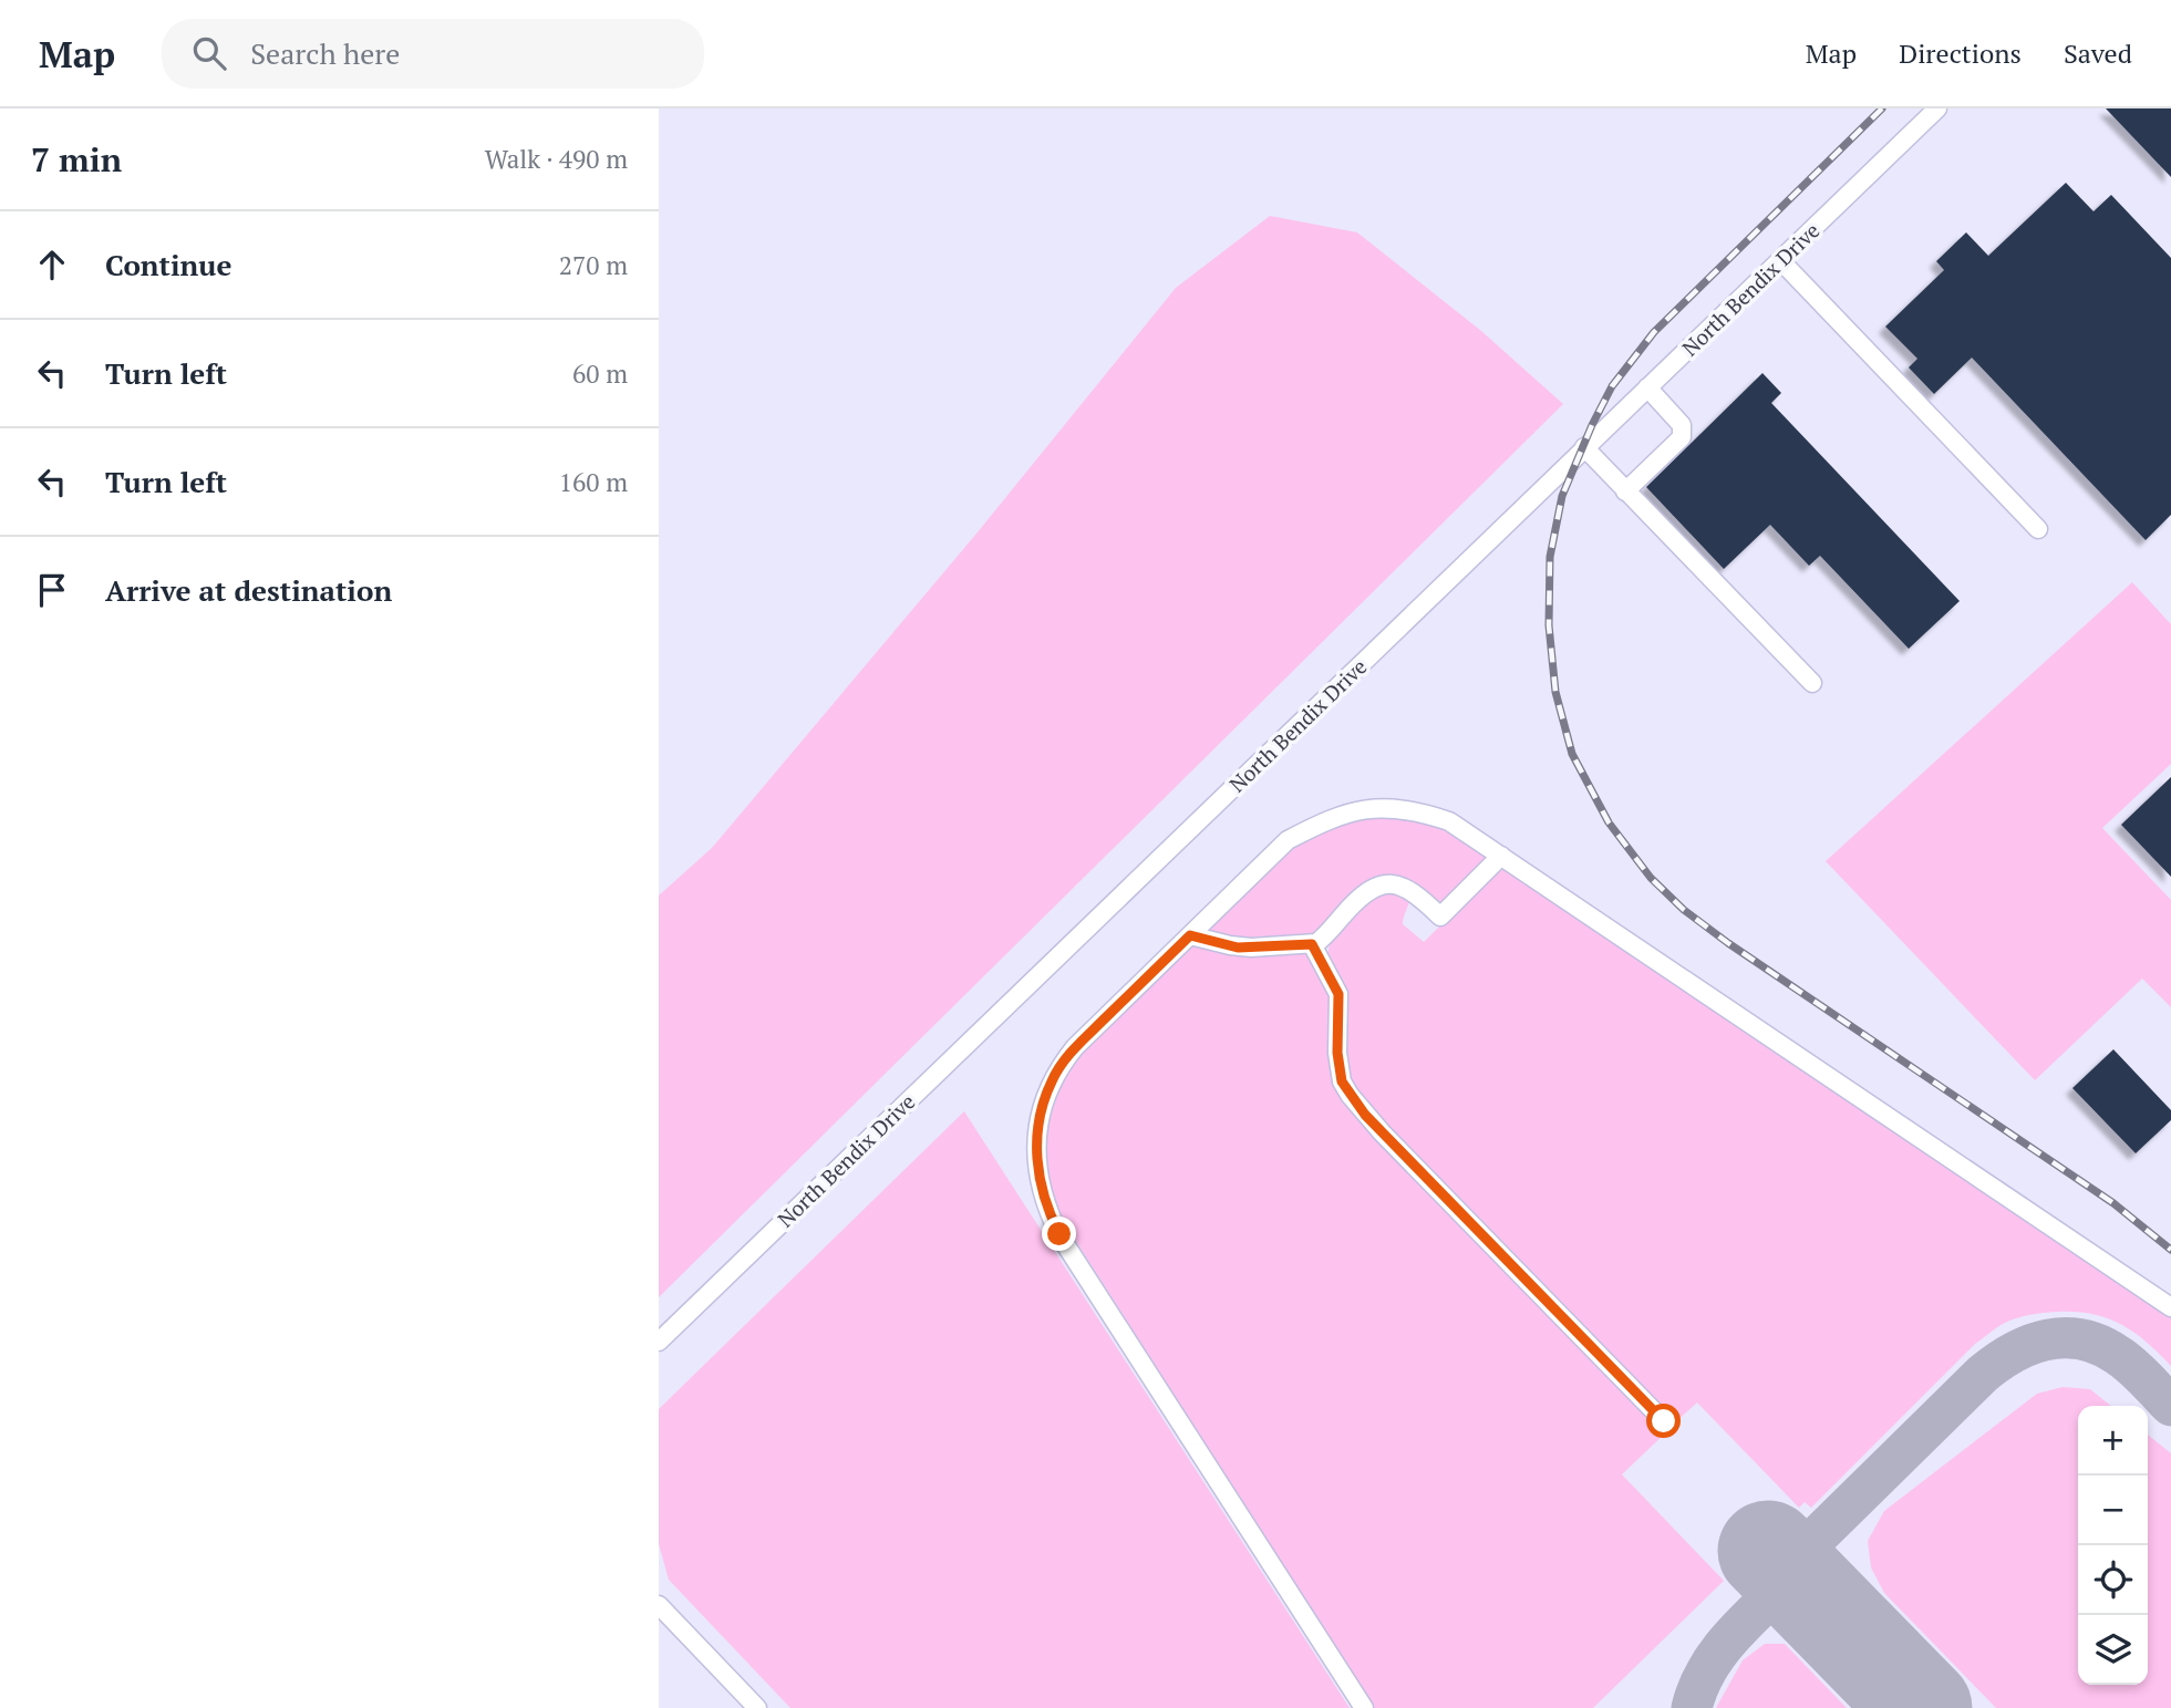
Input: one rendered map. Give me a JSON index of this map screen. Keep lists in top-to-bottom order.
{
  "streets": {
    "street": ["North Bendix Drive"]
  },
  "page": {
    "header": "Map",
    "search": "Search here",
    "nav": ["Map", "Directions", "Saved"],
    "heading": ["7 min", "Walk · 490 m"],
    "list": [
      ["Continue", "270 m"],
      ["Turn left", "60 m"],
      ["Turn left", "160 m"],
      "Arrive at destination"
    ],
    "map_buttons": ["+", "−"]
  }
}
